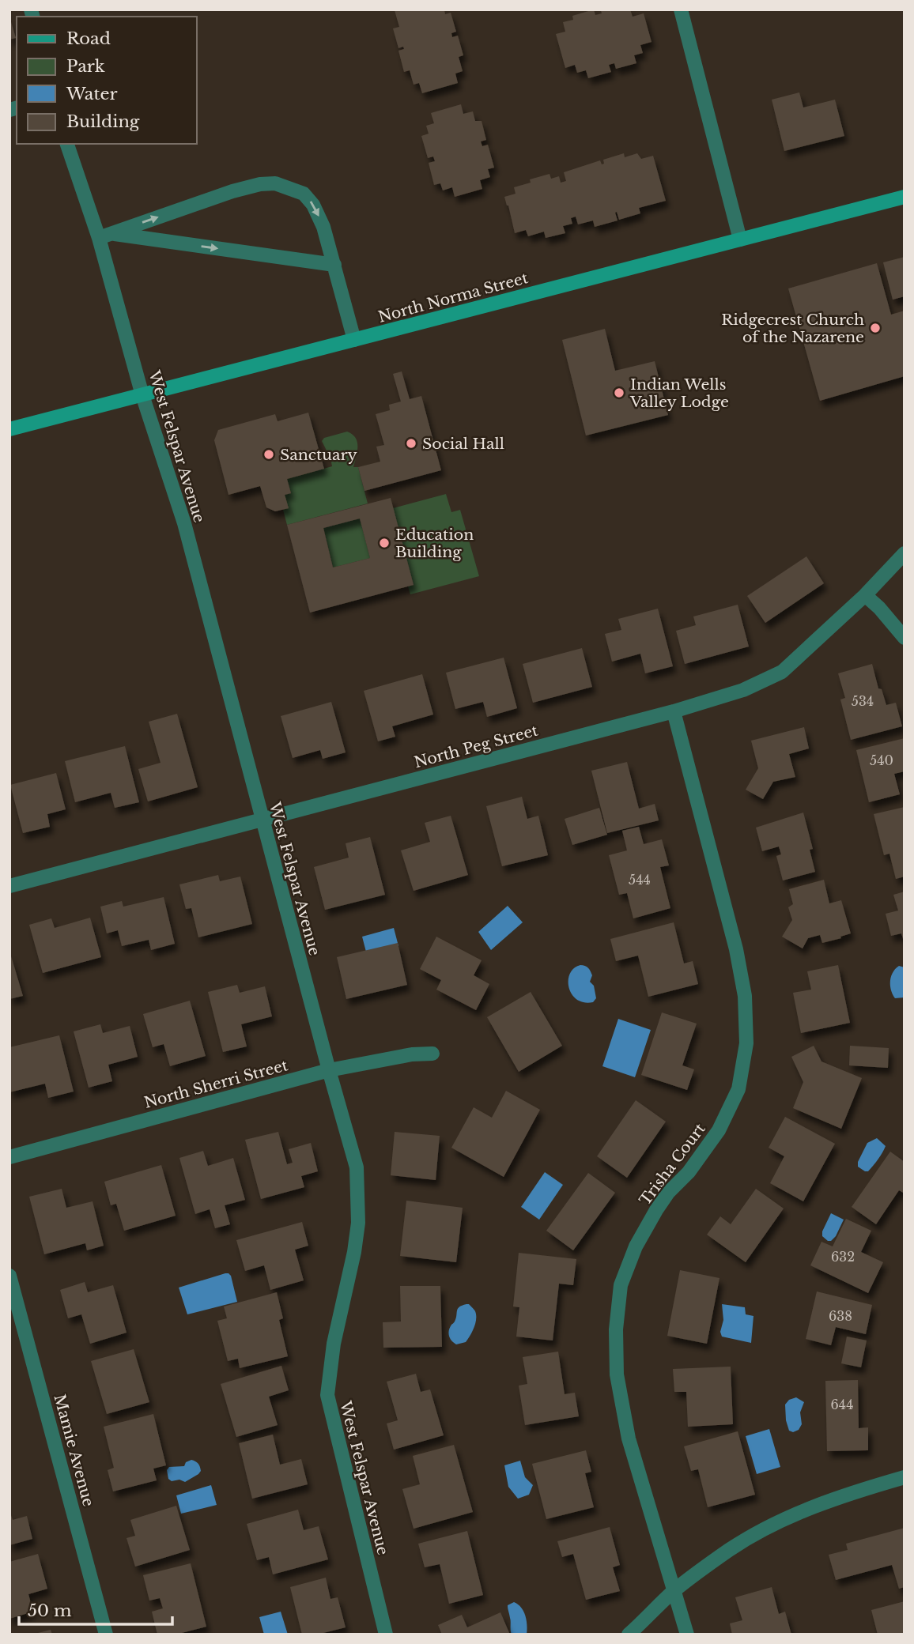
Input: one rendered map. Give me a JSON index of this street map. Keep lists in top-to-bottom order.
{
  "streets": {
    "main road": ["North Norma Street"],
    "street": [
      "West Felspar Avenue",
      "North Peg Street",
      "North Sherri Street",
      "Trisha Court",
      "Mamie Avenue"
    ]
  },
  "crossings": [
    ["North Norma Street", "West Felspar Avenue"],
    ["West Felspar Avenue", "North Peg Street"],
    ["West Felspar Avenue", "North Sherri Street"],
    ["North Peg Street", "Trisha Court"]
  ],
  "places": [
    "Ridgecrest Church of the Nazarene",
    "Indian Wells Valley Lodge",
    "Social Hall",
    "Sanctuary",
    "Education Building"
  ],
  "house_numbers": [
    "534",
    "540",
    "544",
    "632",
    "638",
    "644"
  ],
  "legend": [
    "Road",
    "Park",
    "Water",
    "Building"
  ],
  "scale_bar": "50 m"
}
